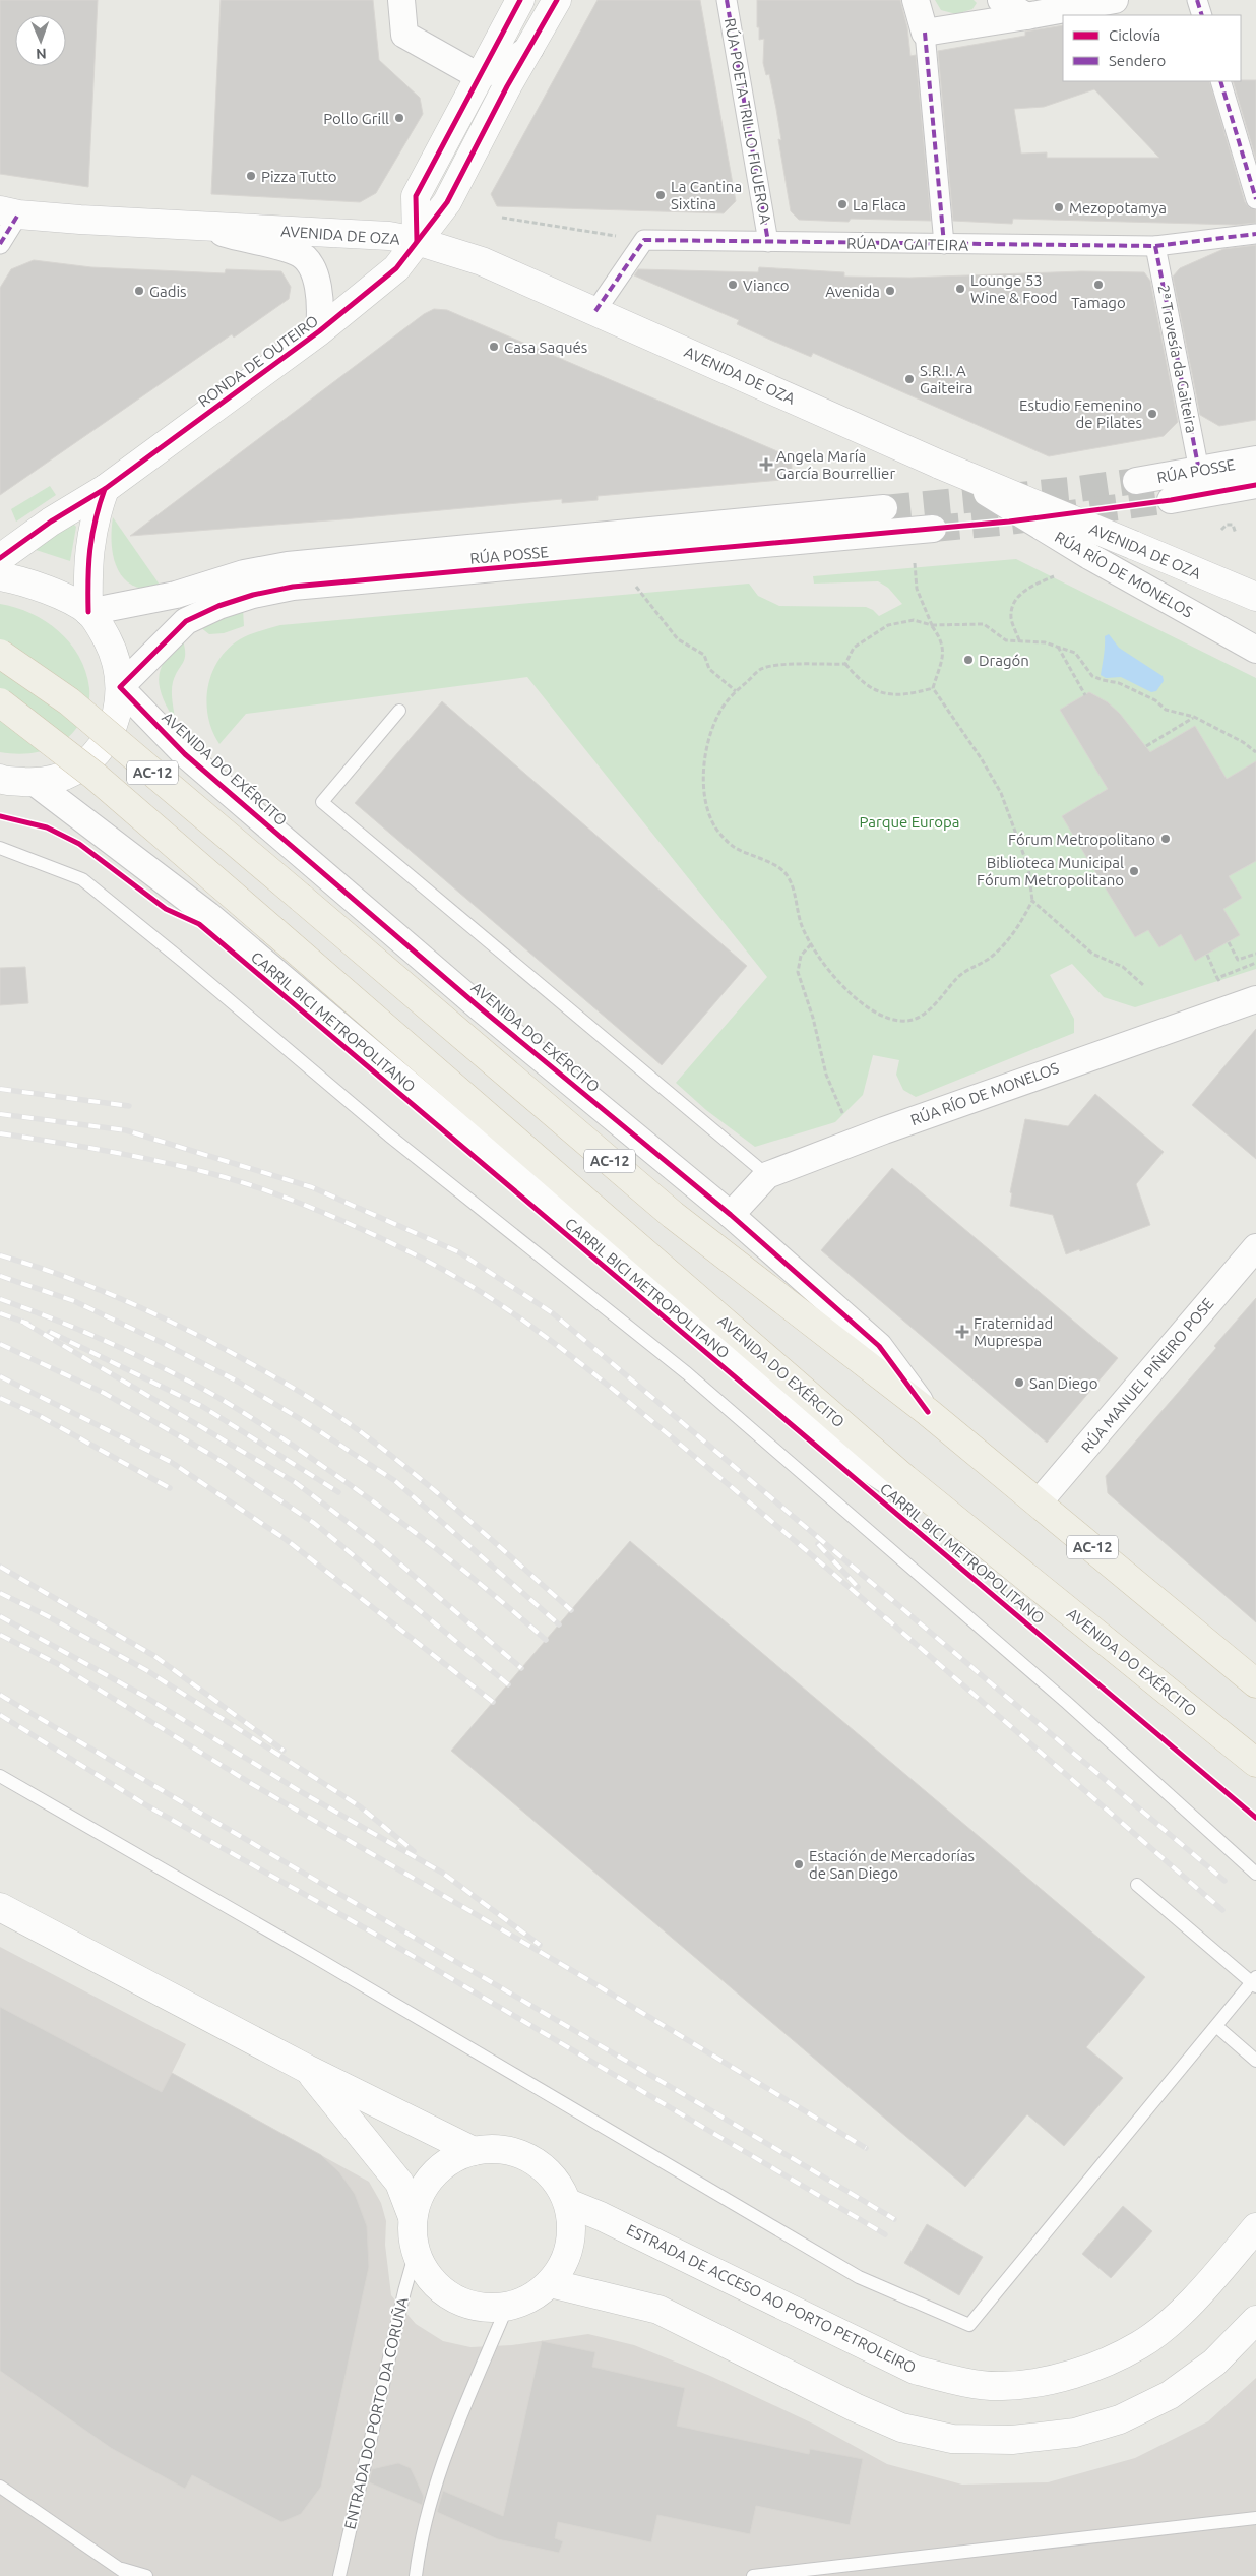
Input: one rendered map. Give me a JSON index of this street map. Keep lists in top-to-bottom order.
{
  "streets": {
    "main road": [
      "AVENIDA DE OZA",
      "RONDA DE OUTEIRO",
      "AVENIDA DO EXÉRCITO",
      "AC-12",
      "ESTRADA DE ACCESO AO PORTO PETROLEIRO"
    ],
    "street": [
      "RÚA POETA TRILLO FIGUEROA",
      "RÚA DA GAITEIRA",
      "2ª Travesía da Gaiteira",
      "RÚA POSSE",
      "RÚA RÍO DE MONELOS",
      "RÚA MANUEL PIÑEIRO POSE"
    ],
    "lane": ["ENTRADA DO PORTO DA CORUÑA"],
    "cycle path": ["CARRIL BICI METROPOLITANO"]
  },
  "crossings": [
    ["RÚA POETA TRILLO FIGUEROA", "RÚA DA GAITEIRA"],
    ["AVENIDA DE OZA", "RONDA DE OUTEIRO"],
    ["AVENIDA DE OZA", "RÚA RÍO DE MONELOS"],
    ["RÚA DA GAITEIRA", "2ª Travesía da Gaiteira"],
    ["2ª Travesía da Gaiteira", "RÚA POSSE"],
    ["RÚA POSSE", "AVENIDA DO EXÉRCITO"],
    ["RÚA RÍO DE MONELOS", "AVENIDA DO EXÉRCITO"],
    ["AVENIDA DO EXÉRCITO", "RÚA MANUEL PIÑEIRO POSE"],
    ["ESTRADA DE ACCESO AO PORTO PETROLEIRO", "ENTRADA DO PORTO DA CORUÑA"]
  ],
  "parks": ["Parque Europa"],
  "places": {
    "other": [
      "Pollo Grill",
      "Pizza Tutto",
      "La Cantina Sixtina",
      "La Flaca",
      "Mezopotamya",
      "Vianco",
      "Tamago",
      "Lounge 53 Wine & Food",
      "Gadis",
      "Avenida",
      "Casa Saqués",
      "S.R.I. A Gaiteira",
      "Estudio Femenino de Pilates",
      "Dragón",
      "Fórum Metropolitano",
      "Biblioteca Municipal Fórum Metropolitano",
      "San Diego",
      "Estación de Mercadorías de San Diego"
    ],
    "health": ["Angela María García Bourrellier", "Fraternidad Muprespa"]
  },
  "legend": ["Ciclovía", "Sendero"],
  "north": "bottom"
}
